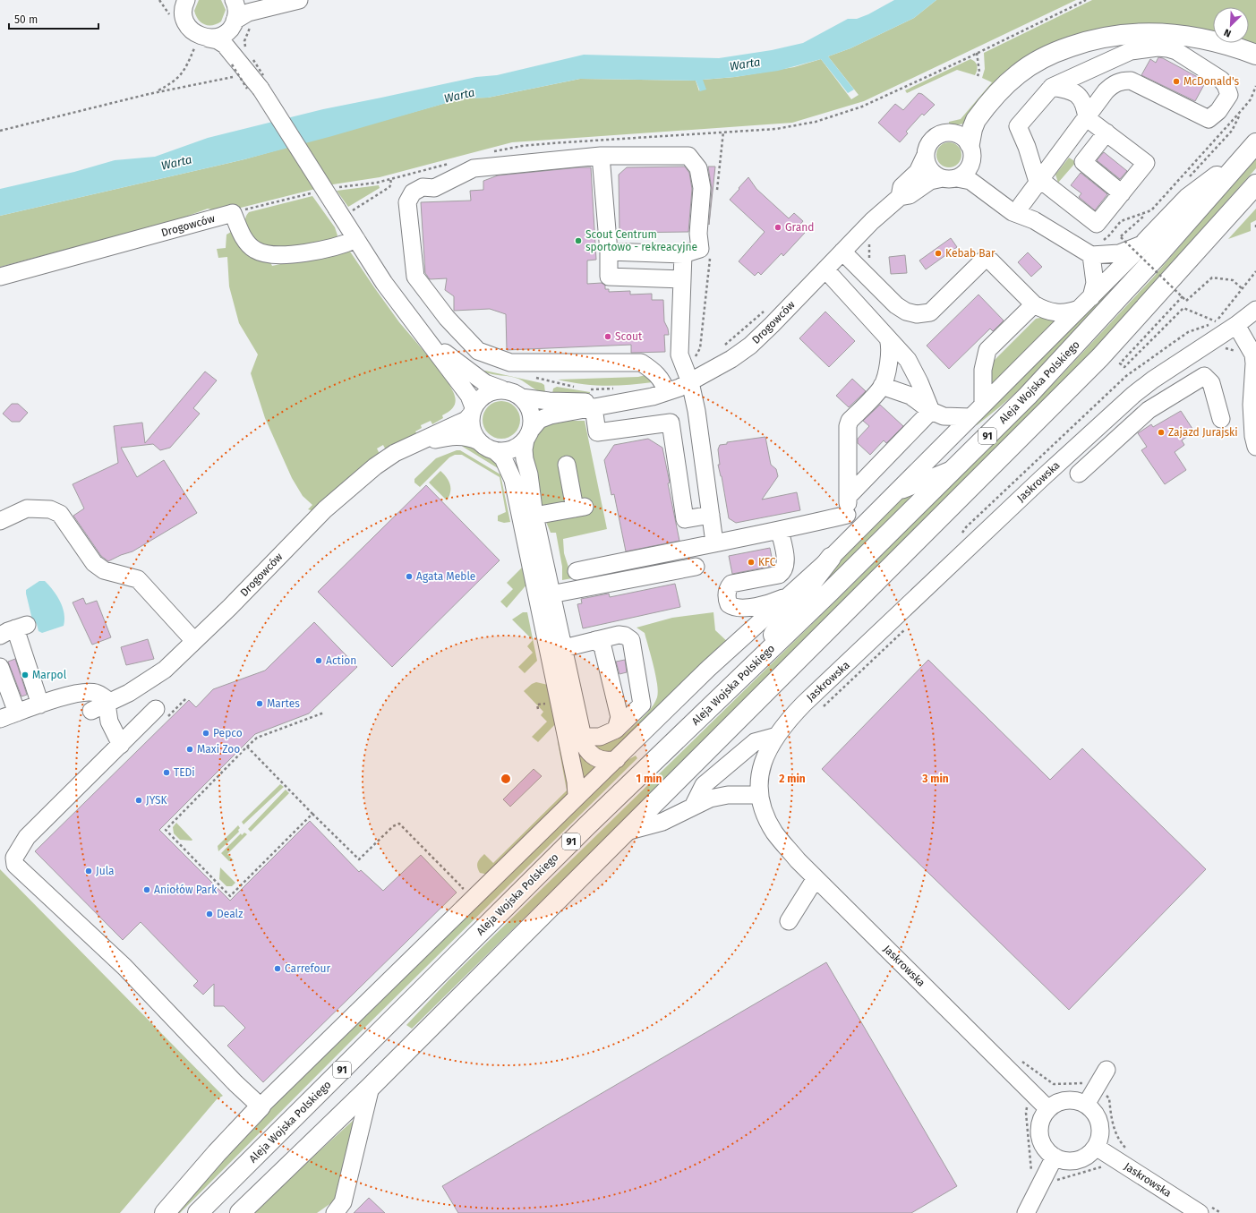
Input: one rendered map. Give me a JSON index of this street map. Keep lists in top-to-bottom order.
{
  "streets": {
    "main road": ["Aleja Wojska Polskiego", "91"],
    "street": ["Drogowców", "Jaskrowska"]
  },
  "water": ["Warta"],
  "places": [
    "McDonald's",
    "Grand",
    "Scout Centrum sportowo - rekreacyjne",
    "Kebab Bar",
    "Scout",
    "Zajazd Jurajski",
    "KFC",
    "Agata Meble",
    "Action",
    "Marpol",
    "Martes",
    "Pepco",
    "Maxi Zoo",
    "TEDi",
    "JYSK",
    "Jula",
    "Aniołów Park",
    "Dealz",
    "Carrefour"
  ],
  "scale_bar": "50 m",
  "north": "bottom left",
  "rings": ["1 min", "2 min", "3 min"]
}
